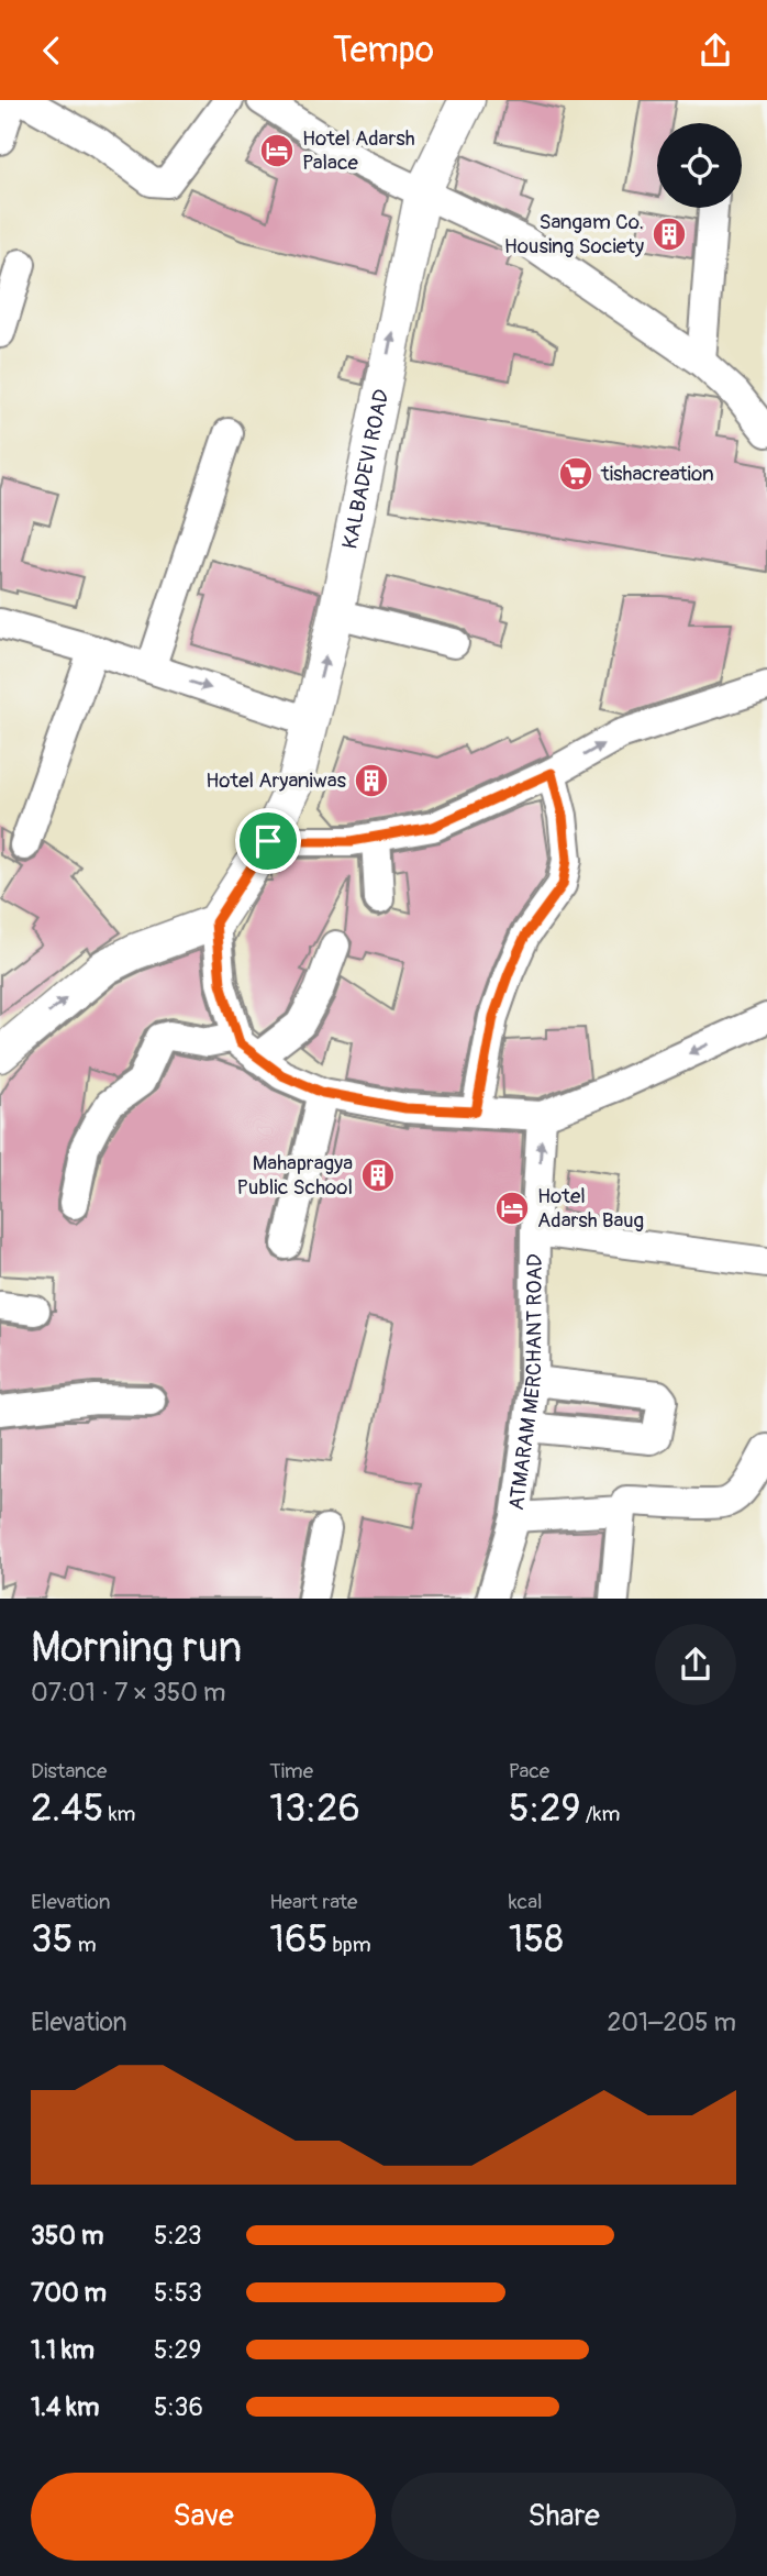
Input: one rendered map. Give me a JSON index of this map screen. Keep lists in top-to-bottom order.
{
  "streets": {
    "main road": ["KALBADEVI ROAD"],
    "street": ["ATMARAM MERCHANT ROAD"]
  },
  "one_way": ["KALBADEVI ROAD"],
  "places": {
    "hotel": ["Hotel Adarsh Palace", "Hotel Adarsh Baug"],
    "building": ["Sangam Co. Housing Society", "Hotel Aryaniwas", "Mahapragya Public School"],
    "supermarket": ["tishacreation"]
  },
  "page": {
    "header": "Tempo",
    "heading": ["Morning run", "07:01 · 7 × 350 m"],
    "stats": [
      ["Distance", "2.45 km"],
      ["Time", "13:26"],
      ["Pace", "5:29 /km"],
      ["Elevation", "35 m"],
      ["Heart rate", "165 bpm"],
      ["kcal", "158"]
    ],
    "chart": ["Elevation", "201–205 m"],
    "list": [
      {
        "name": "350 m",
        "note": "5:23"
      },
      {
        "name": "700 m",
        "note": "5:53"
      },
      {
        "name": "1.1 km",
        "note": "5:29"
      },
      {
        "name": "1.4 km",
        "note": "5:36"
      }
    ],
    "buttons": ["Save", "Share"]
  }
}
